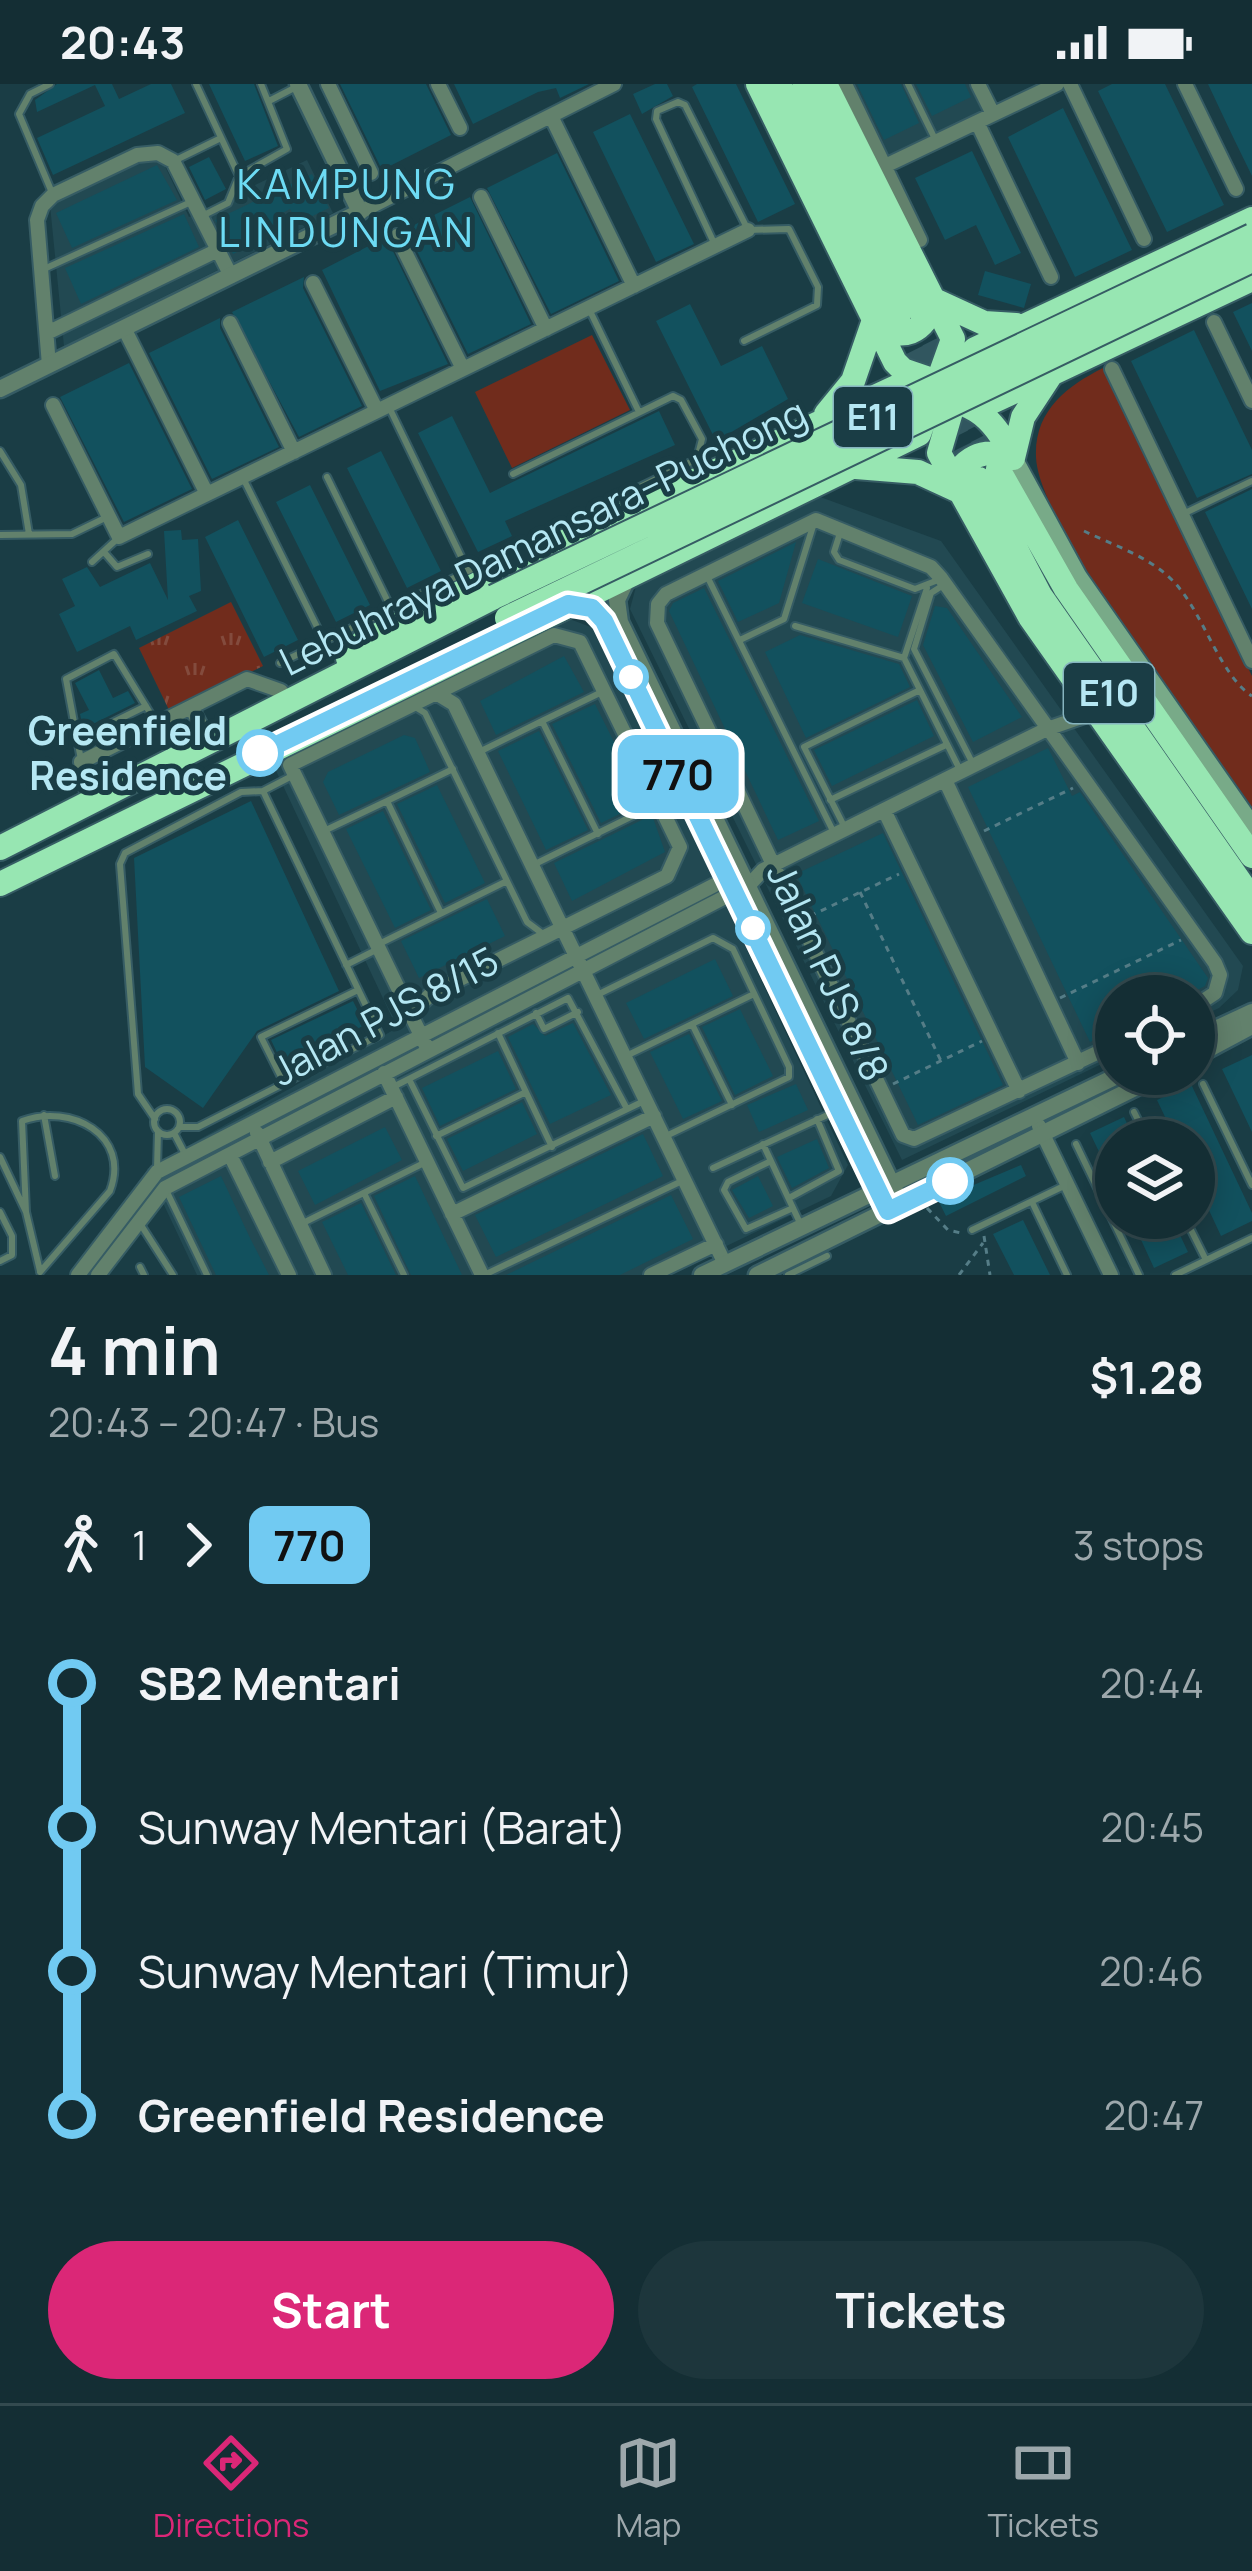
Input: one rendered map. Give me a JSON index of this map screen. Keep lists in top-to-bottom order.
{
  "streets": {
    "highway": ["E11", "Lebuhraya Damansara–Puchong", "E10"],
    "street": ["Jalan PJS 8/8", "Jalan PJS 8/15"]
  },
  "crossings": [
    ["Jalan PJS 8/8", "Jalan PJS 8/15"]
  ],
  "districts": ["KAMPUNG LINDUNGAN"],
  "places": ["Greenfield Residence"],
  "lines": ["bus line 770"],
  "page": {
    "status": "20:43",
    "on_map": "770",
    "heading": ["4 min", "20:43 – 20:47 · Bus", "$1.28"],
    "legs": ["1", "770", "3 stops"],
    "list": [
      {
        "name": "SB2 Mentari",
        "value": "20:44"
      },
      {
        "name": "Sunway Mentari (Barat)",
        "value": "20:45"
      },
      {
        "name": "Sunway Mentari (Timur)",
        "value": "20:46"
      },
      {
        "name": "Greenfield Residence",
        "value": "20:47"
      }
    ],
    "buttons": ["Start", "Tickets"],
    "tabs": ["Directions", "Map", "Tickets"]
  }
}
